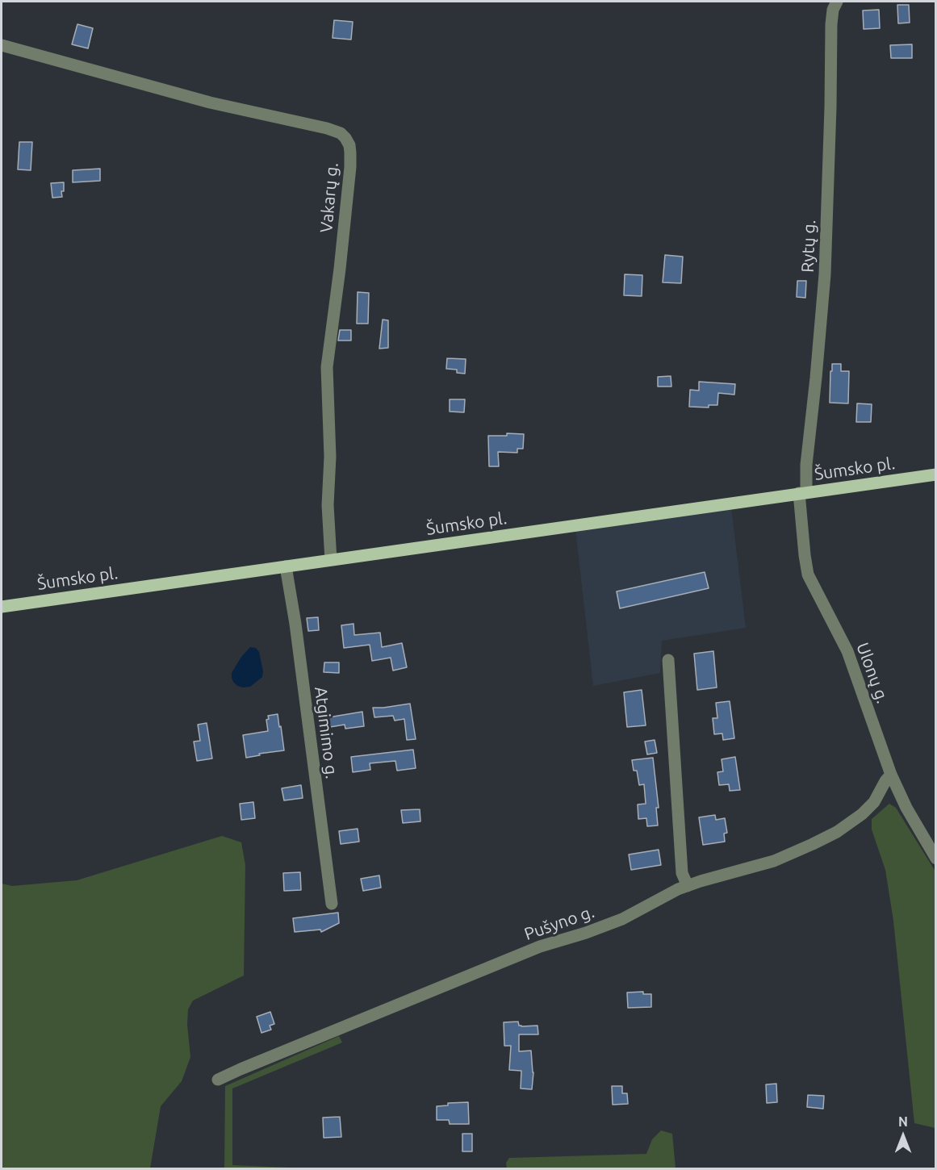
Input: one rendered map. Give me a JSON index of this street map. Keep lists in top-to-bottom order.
{
  "streets": {
    "main road": ["Šumsko pl."],
    "street": [
      "Vakarų g.",
      "Rytų g.",
      "Ulonų g.",
      "Atgimimo g.",
      "Pušyno g."
    ]
  },
  "crossings": [
    ["Vakarų g.", "Šumsko pl."],
    ["Rytų g.", "Šumsko pl."],
    ["Rytų g.", "Ulonų g."],
    ["Šumsko pl.", "Ulonų g."],
    ["Šumsko pl.", "Atgimimo g."],
    ["Ulonų g.", "Pušyno g."]
  ],
  "north": "top"
}
